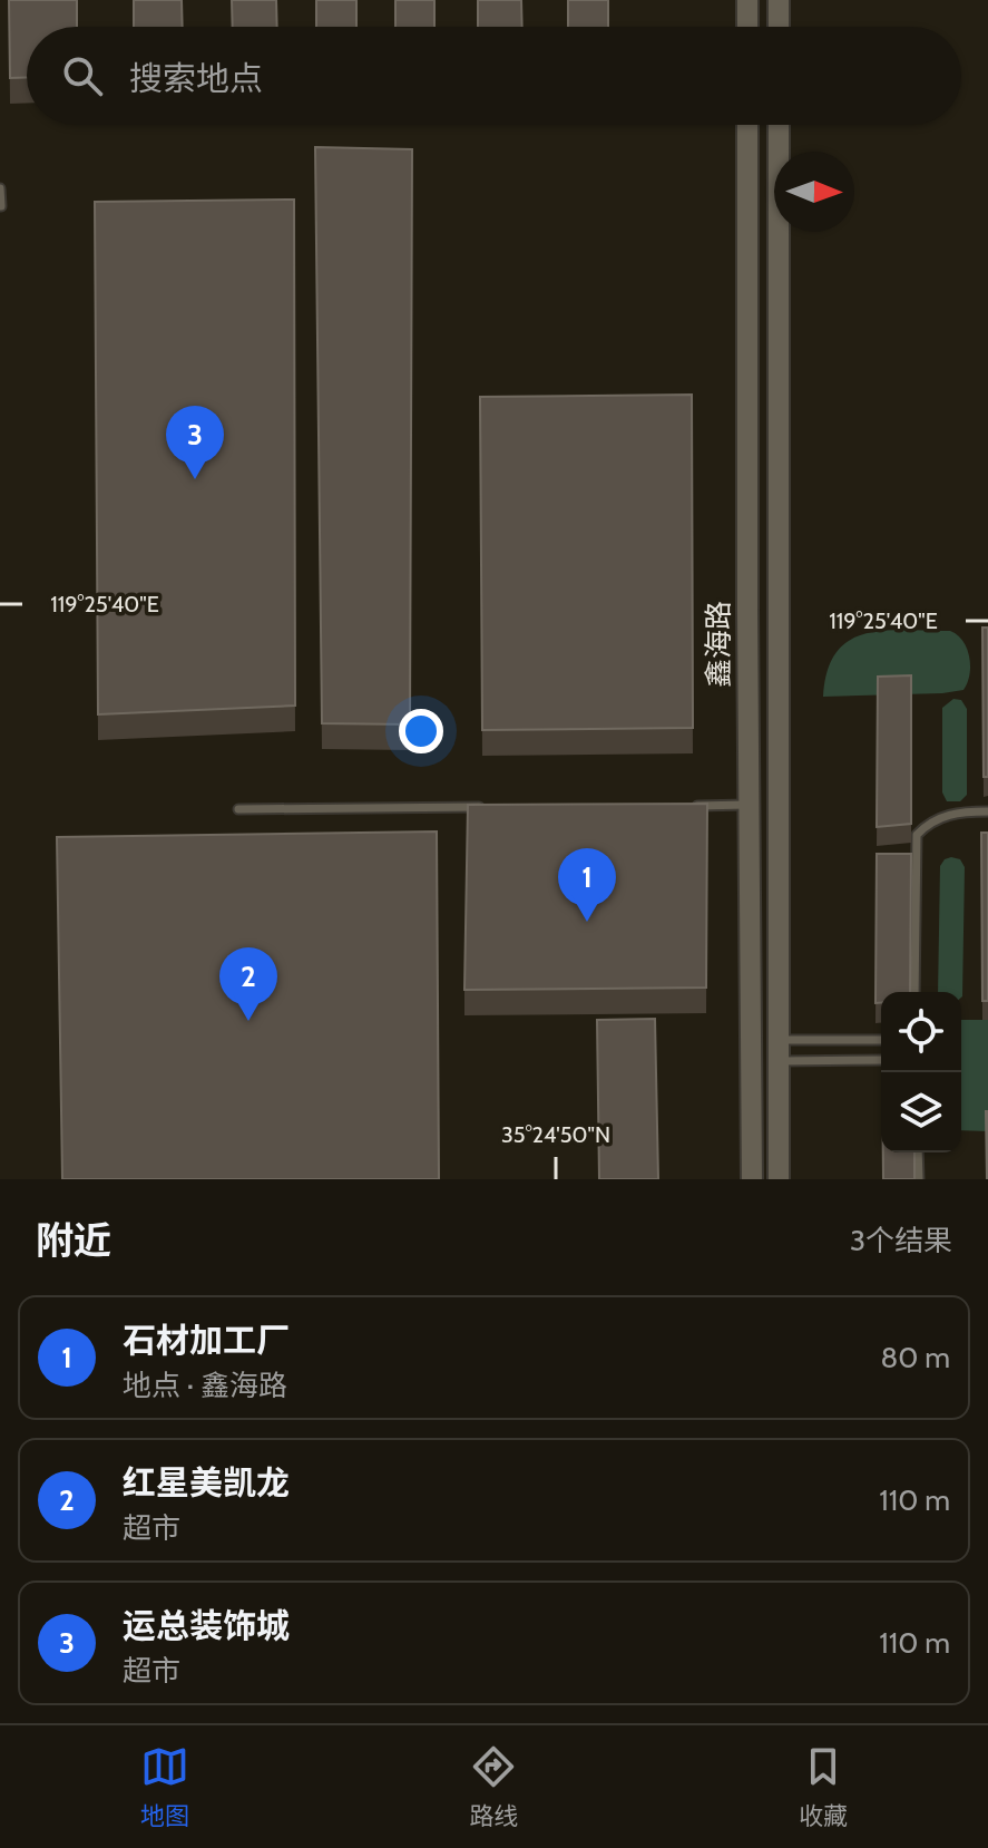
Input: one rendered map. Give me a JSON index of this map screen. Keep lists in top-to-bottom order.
{
  "streets": {
    "street": ["鑫海路"]
  },
  "north": "right",
  "page": {
    "search": "搜索地点",
    "pins": ["3", "1", "2"],
    "heading": ["附近", "3个结果"],
    "list": [
      {
        "mark": "1",
        "name": "石材加工厂",
        "note": "地点 · 鑫海路",
        "value": "80 m"
      },
      {
        "mark": "2",
        "name": "红星美凯龙",
        "note": "超市",
        "value": "110 m"
      },
      {
        "mark": "3",
        "name": "运总装饰城",
        "note": "超市",
        "value": "110 m"
      }
    ],
    "nav": ["地图", "路线", "收藏"]
  },
  "coordinates": ["119°25'40\"E", "35°24'50\"N"]
}
